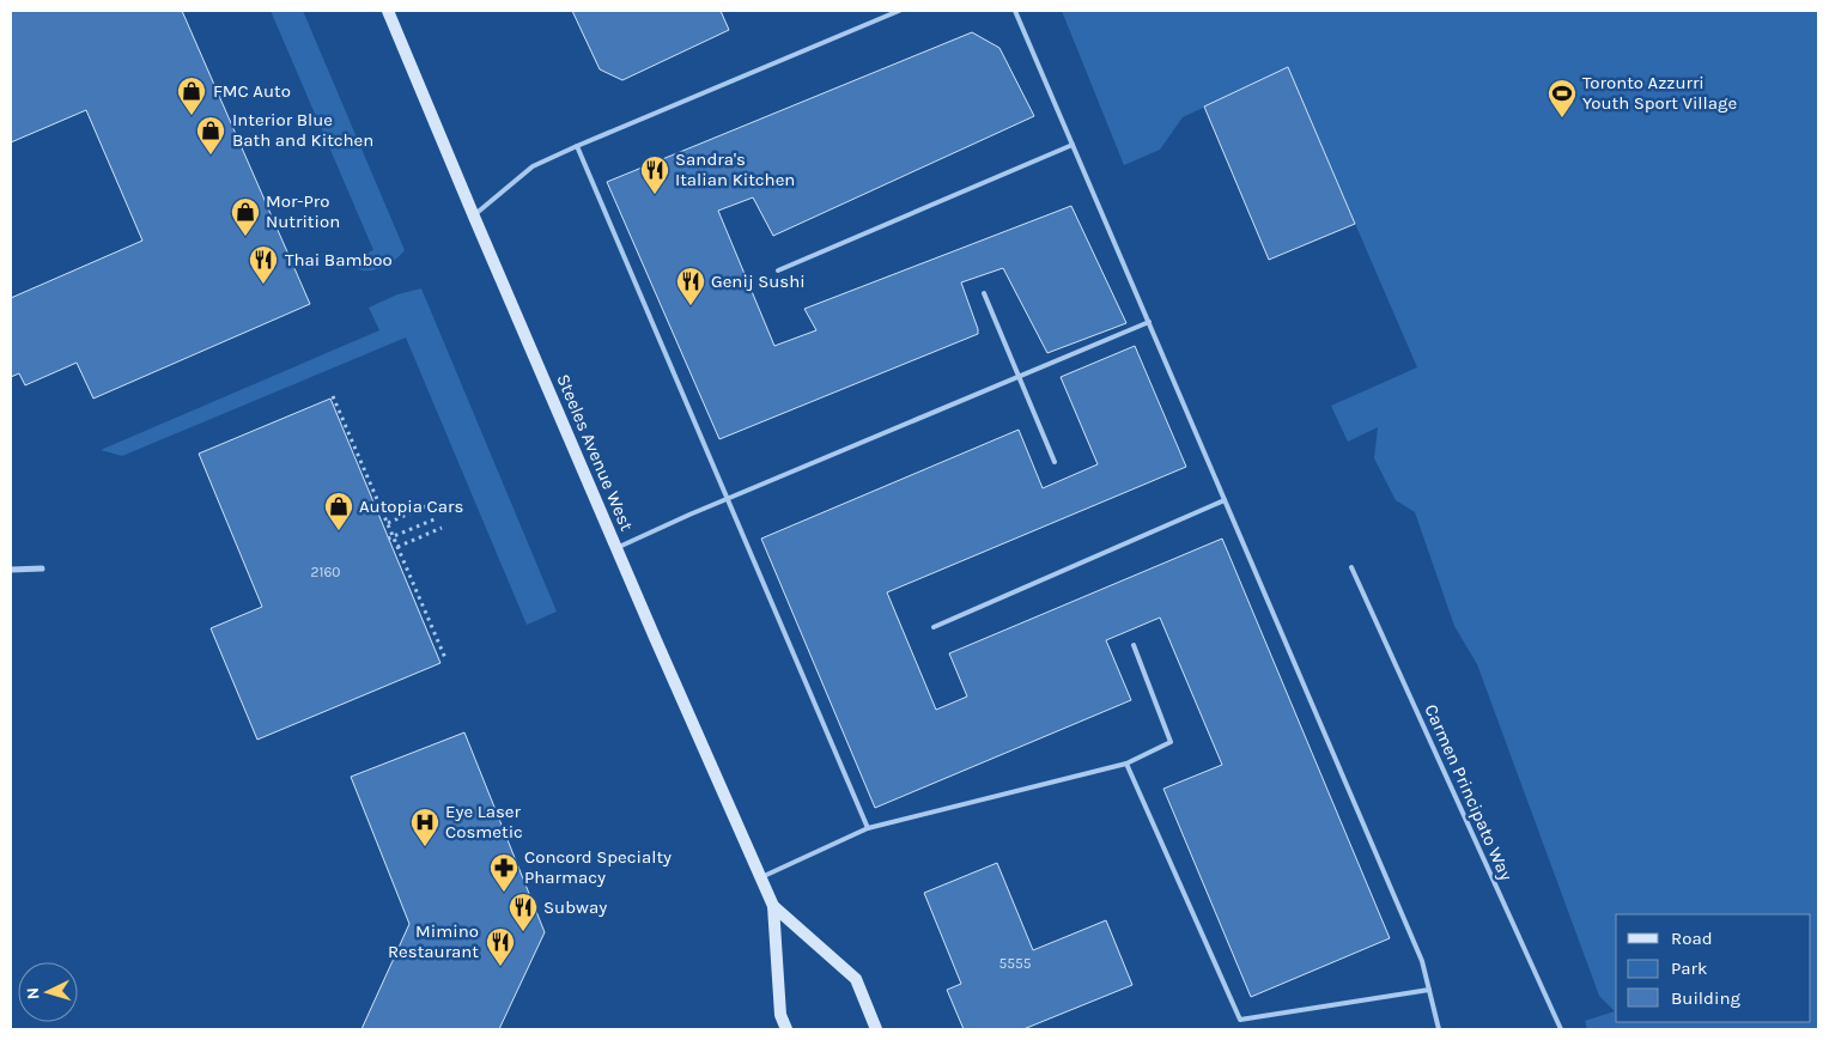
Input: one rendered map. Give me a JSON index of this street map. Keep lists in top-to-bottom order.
{
  "streets": {
    "main road": ["Steeles Avenue West"],
    "lane": ["Carmen Principato Way"]
  },
  "places": {
    "shop": [
      "FMC Auto",
      "Interior Blue Bath and Kitchen",
      "Mor-Pro Nutrition",
      "Autopia Cars"
    ],
    "sports": ["Toronto Azzurri Youth Sport Village"],
    "restaurant": [
      "Sandra's Italian Kitchen",
      "Thai Bamboo",
      "Genij Sushi",
      "Subway",
      "Mimino Restaurant"
    ],
    "hospital": ["Eye Laser Cosmetic"],
    "pharmacy": ["Concord Specialty Pharmacy"]
  },
  "house_numbers": ["2160", "5555"],
  "legend": ["Road", "Park", "Building"],
  "north": "left"
}
